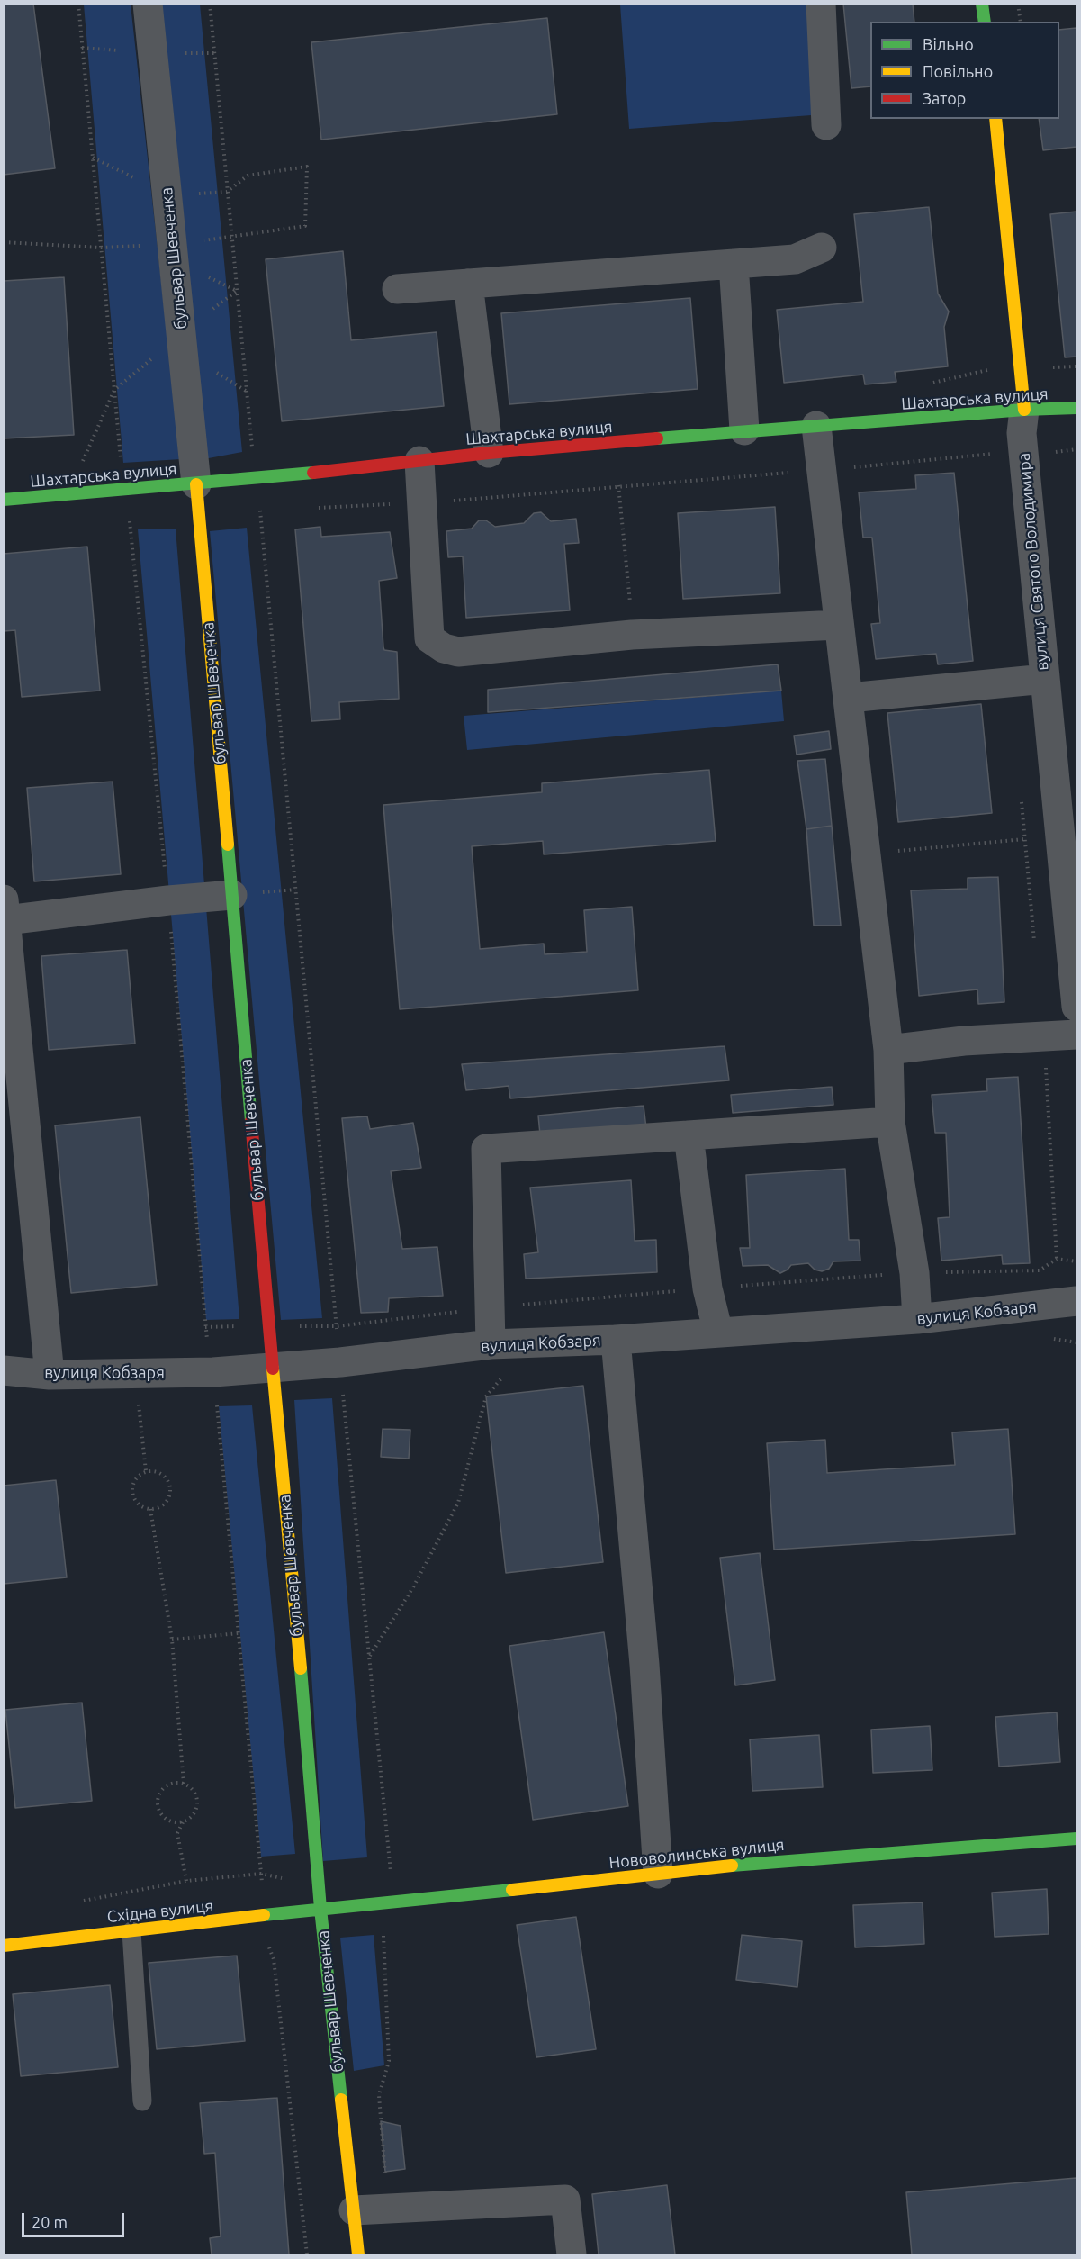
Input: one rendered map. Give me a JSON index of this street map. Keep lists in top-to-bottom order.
{
  "streets": {
    "street": [
      "бульвар Шевченка",
      "Шахтарська вулиця",
      "вулиця Святого Володимира",
      "вулиця Кобзаря",
      "Нововолинська вулиця",
      "Східна вулиця"
    ]
  },
  "crossings": [
    ["бульвар Шевченка", "Шахтарська вулиця"],
    ["бульвар Шевченка", "вулиця Кобзаря"],
    ["бульвар Шевченка", "Нововолинська вулиця"],
    ["бульвар Шевченка", "Східна вулиця"],
    ["Шахтарська вулиця", "вулиця Святого Володимира"],
    ["Нововолинська вулиця", "Східна вулиця"]
  ],
  "legend": ["Вільно", "Повільно", "Затор"],
  "scale_bar": "20 m"
}
